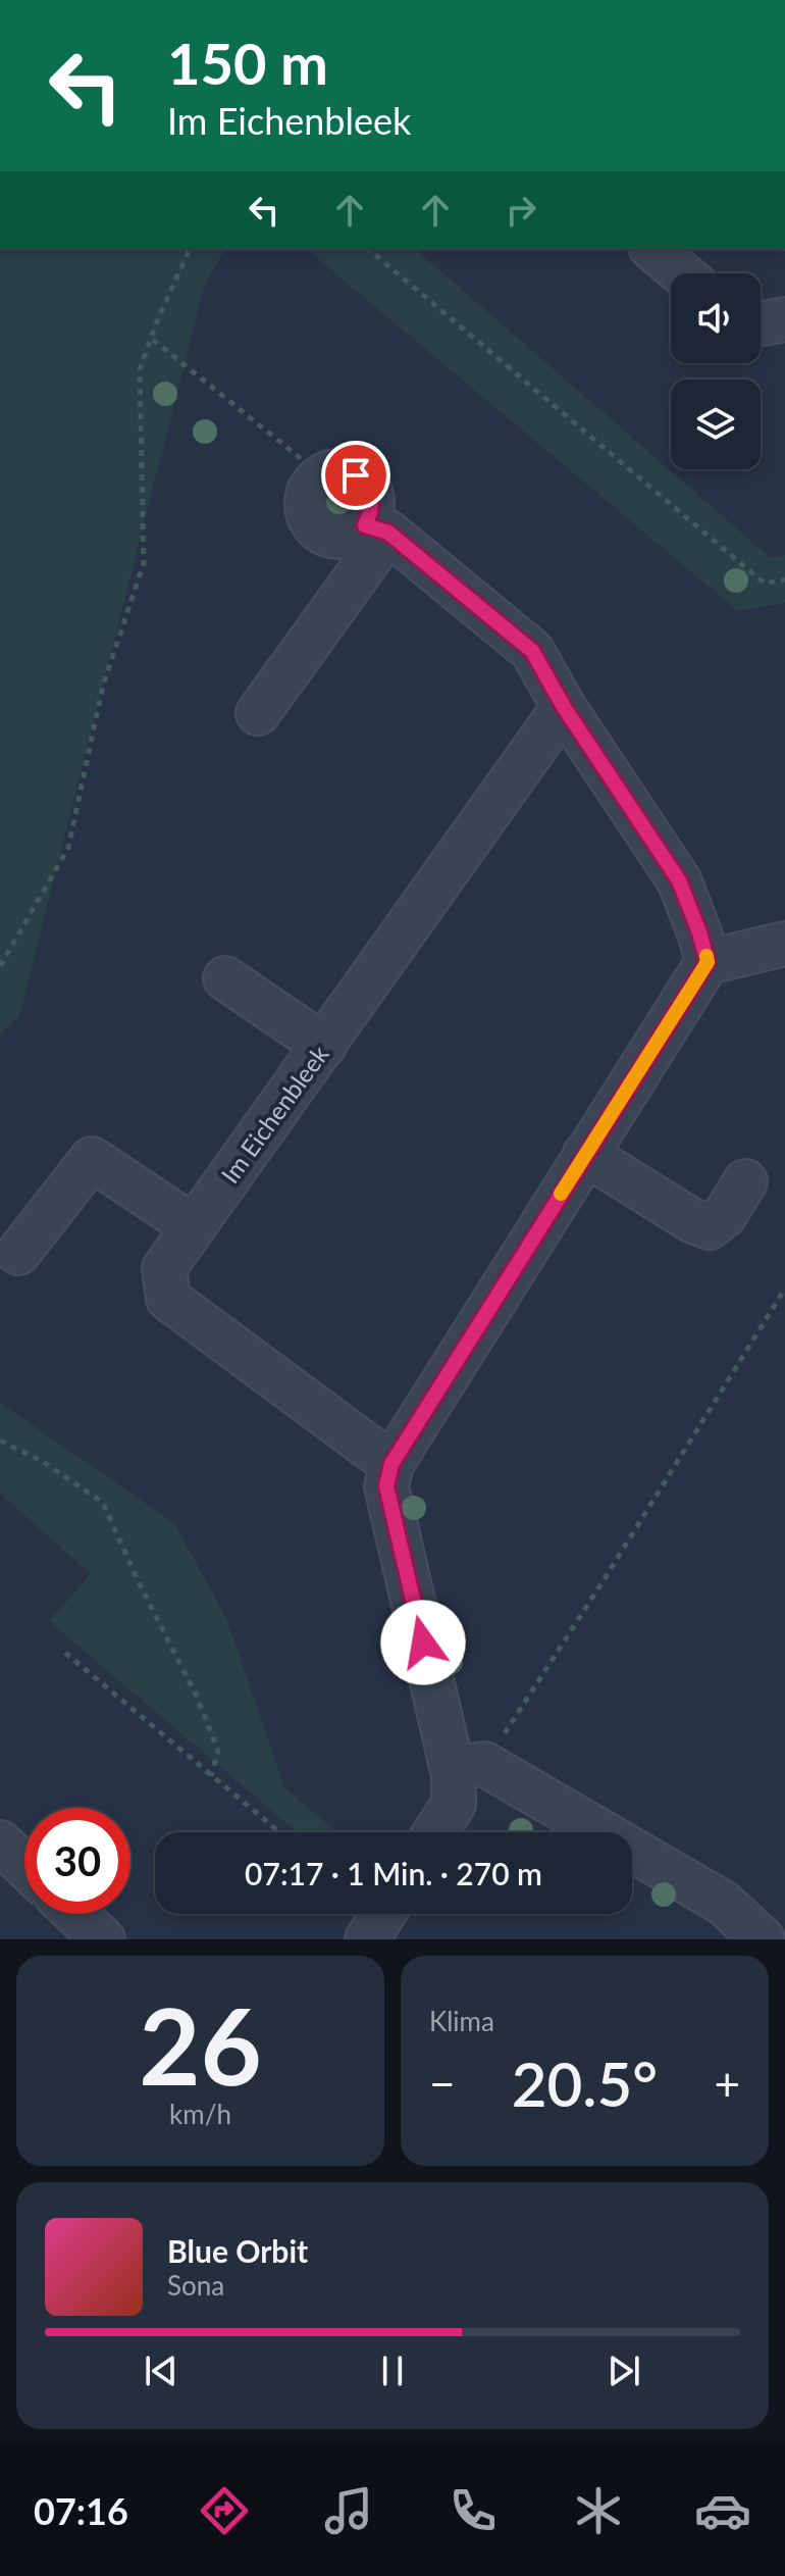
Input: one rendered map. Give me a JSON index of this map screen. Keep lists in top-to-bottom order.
{
  "streets": {
    "street": ["Im Eichenbleek"]
  },
  "page": {
    "turn": ["150 m", "Im Eichenbleek"],
    "limit": "30",
    "trip": "07:17 · 1 Min. · 270 m",
    "tile": [
      ["26", "km/h"],
      "Klima"
    ],
    "heat": ["−", "20.5°", "+"],
    "song": ["Blue Orbit", "Sona"],
    "tabs": "07:16"
  }
}
